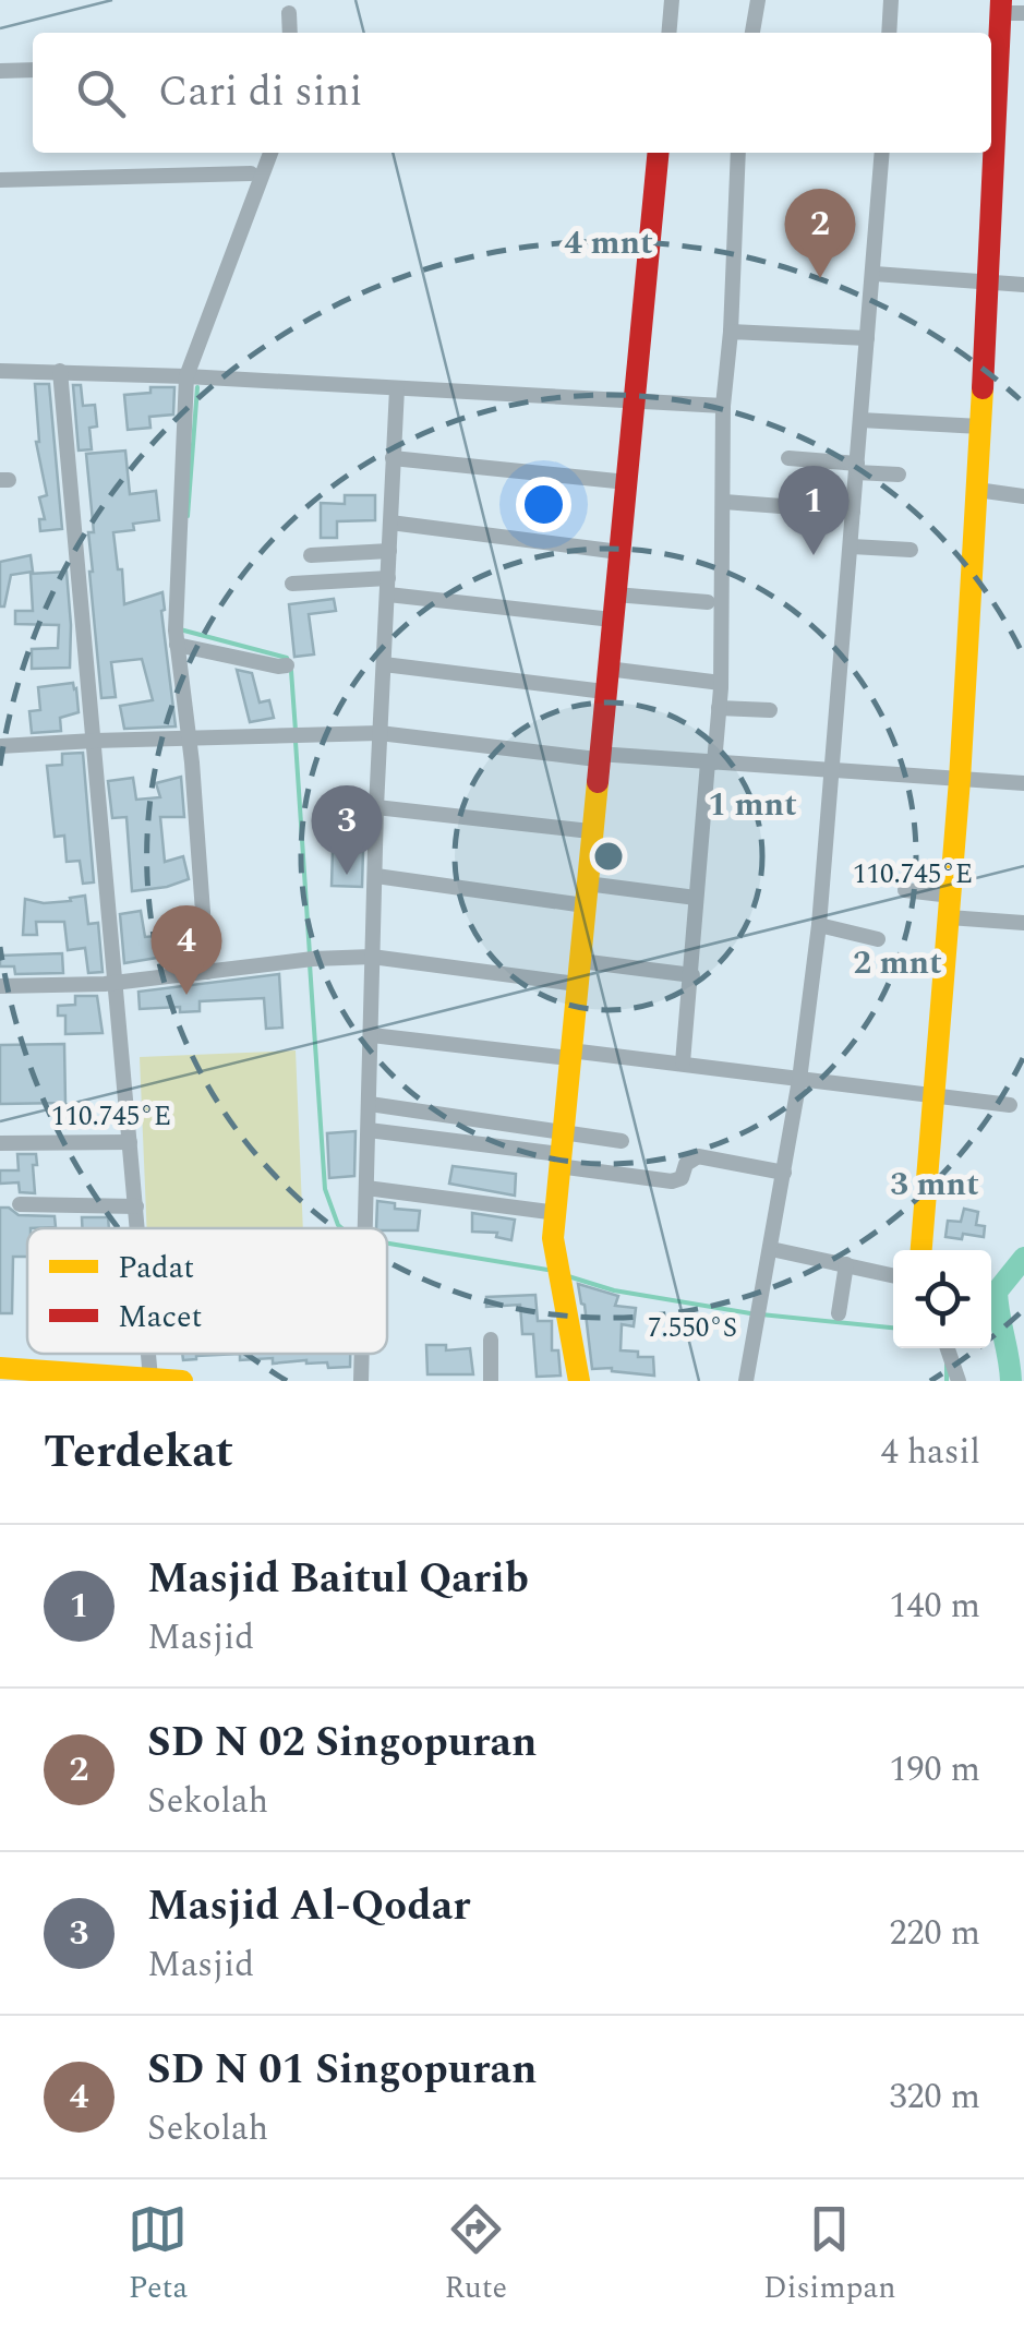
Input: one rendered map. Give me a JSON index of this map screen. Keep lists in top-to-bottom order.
{
  "legend": ["Padat", "Macet"],
  "page": {
    "search": "Cari di sini",
    "pins": [
      "2",
      "1",
      "3",
      "4"
    ],
    "heading": ["Terdekat", "4 hasil"],
    "list": [
      {
        "mark": "1",
        "name": "Masjid Baitul Qarib",
        "note": "Masjid",
        "value": "140 m"
      },
      {
        "mark": "2",
        "name": "SD N 02 Singopuran",
        "note": "Sekolah",
        "value": "190 m"
      },
      {
        "mark": "3",
        "name": "Masjid Al-Qodar",
        "note": "Masjid",
        "value": "220 m"
      },
      {
        "mark": "4",
        "name": "SD N 01 Singopuran",
        "note": "Sekolah",
        "value": "320 m"
      }
    ],
    "nav": ["Peta", "Rute", "Disimpan"]
  },
  "coordinates": ["110.745°E", "7.550°S"],
  "rings": [
    "4 mnt",
    "1 mnt",
    "2 mnt",
    "3 mnt"
  ]
}
